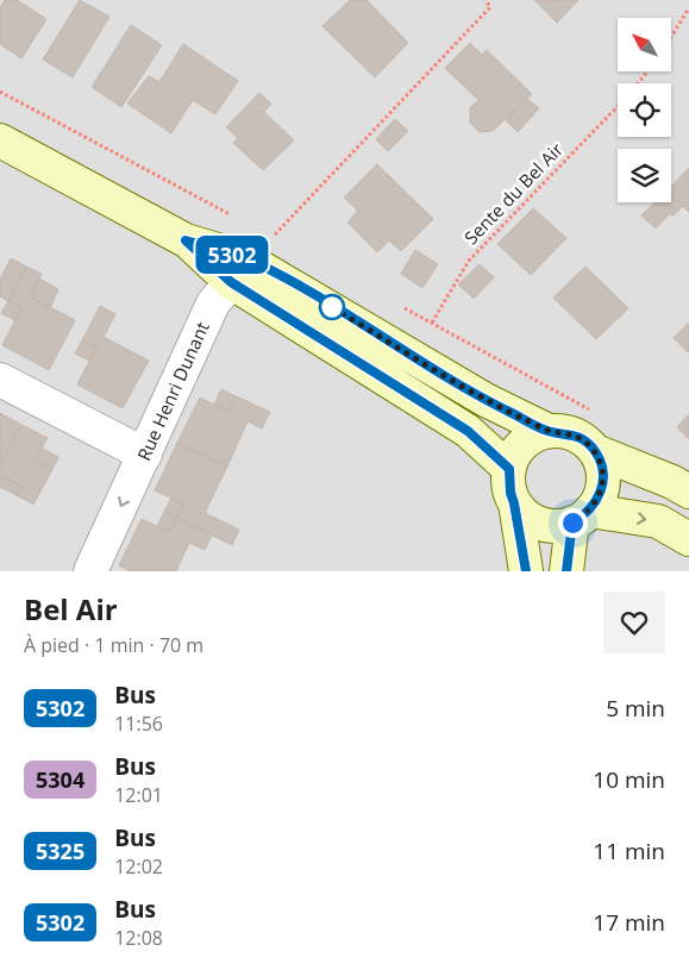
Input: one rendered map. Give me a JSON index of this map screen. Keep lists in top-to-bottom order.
{
  "streets": {
    "street": ["Rue Henri Dunant"],
    "path": ["Sente du Bel Air"]
  },
  "one_way": ["Rue Henri Dunant"],
  "lines": ["bus line 5302"],
  "north": "top left",
  "page": {
    "on_map": "5302",
    "heading": ["Bel Air", "À pied · 1 min · 70 m"],
    "list": [
      {
        "mark": "5302",
        "name": "Bus",
        "note": "11:56",
        "value": "5 min"
      },
      {
        "mark": "5304",
        "name": "Bus",
        "note": "12:01",
        "value": "10 min"
      },
      {
        "mark": "5325",
        "name": "Bus",
        "note": "12:02",
        "value": "11 min"
      },
      {
        "mark": "5302",
        "name": "Bus",
        "note": "12:08",
        "value": "17 min"
      }
    ]
  }
}
